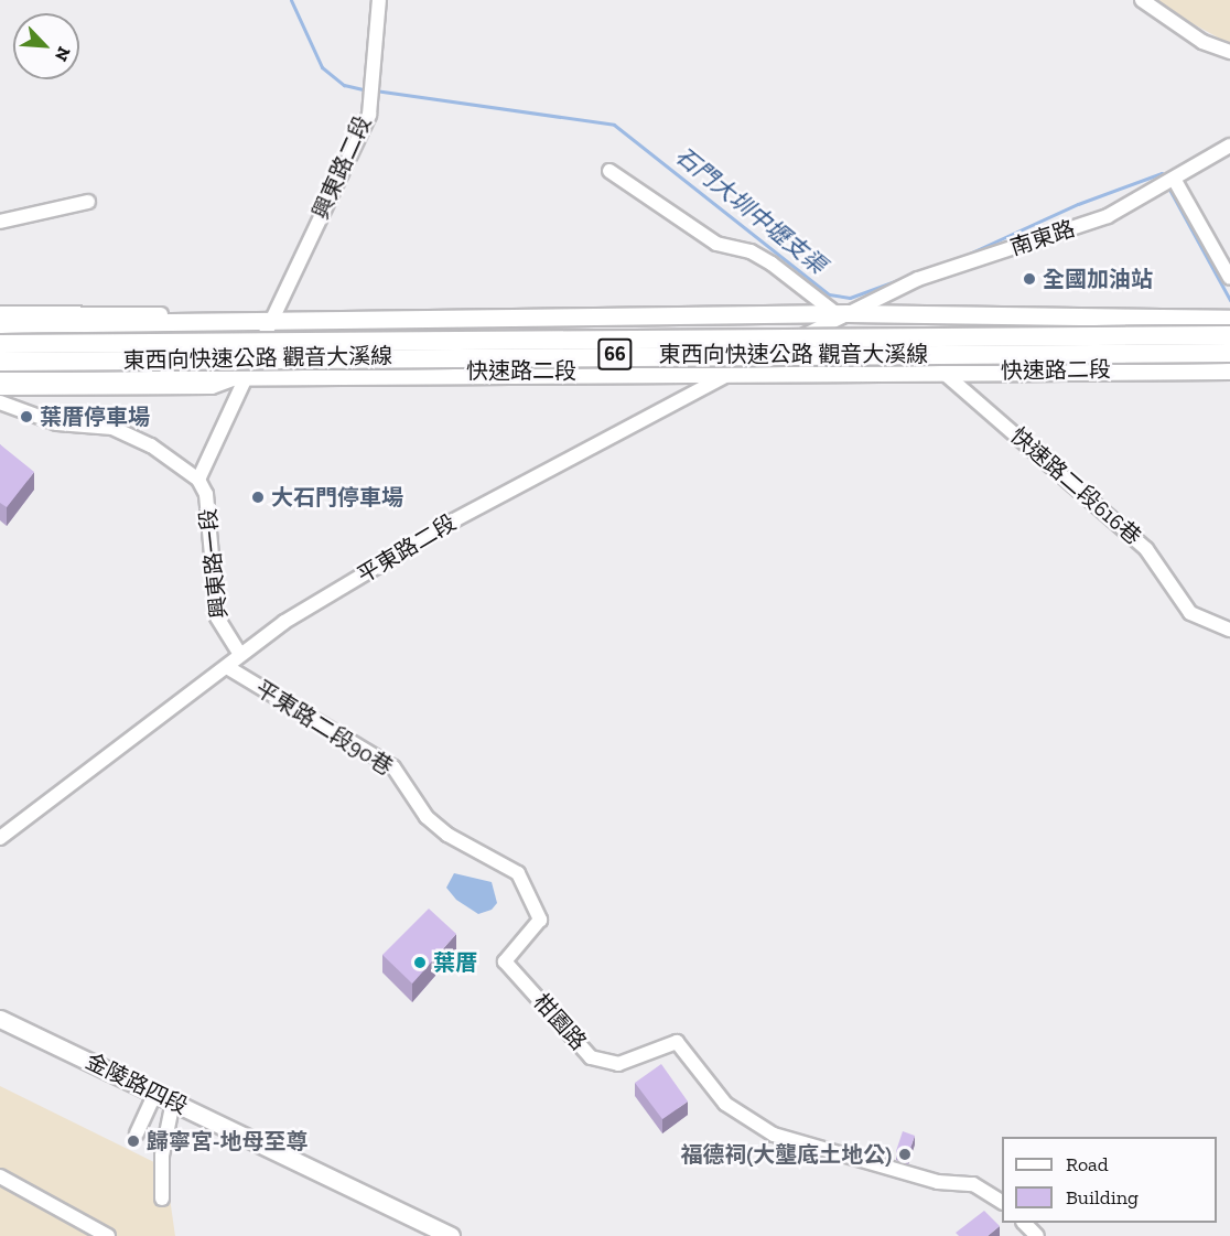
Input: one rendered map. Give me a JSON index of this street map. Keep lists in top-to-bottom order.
{
  "streets": {
    "highway": ["66", "東西向快速公路 觀音大溪線"],
    "main road": ["快速路二段", "金陵路四段"],
    "street": [
      "興東路二段",
      "南東路",
      "快速路二段616巷",
      "平東路二段",
      "興東路一段",
      "平東路二段90巷",
      "柑園路"
    ]
  },
  "crossings": [
    ["興東路二段", "66"],
    ["興東路二段", "興東路一段"],
    ["南東路", "66"],
    ["南東路", "平東路二段"],
    ["66", "平東路二段"],
    ["66", "興東路一段"],
    ["快速路二段", "快速路二段616巷"],
    ["快速路二段", "平東路二段"],
    ["快速路二段", "興東路一段"],
    ["平東路二段", "興東路一段"],
    ["平東路二段", "平東路二段90巷"],
    ["平東路二段90巷", "柑園路"]
  ],
  "water": ["石門大圳中壢支渠"],
  "places": [
    "全國加油站",
    "葉厝停車場",
    "大石門停車場",
    "葉厝",
    "歸寧宮-地母至尊",
    "福德祠(大壟底土地公)"
  ],
  "legend": ["Road", "Building"],
  "north": "bottom right"
}
